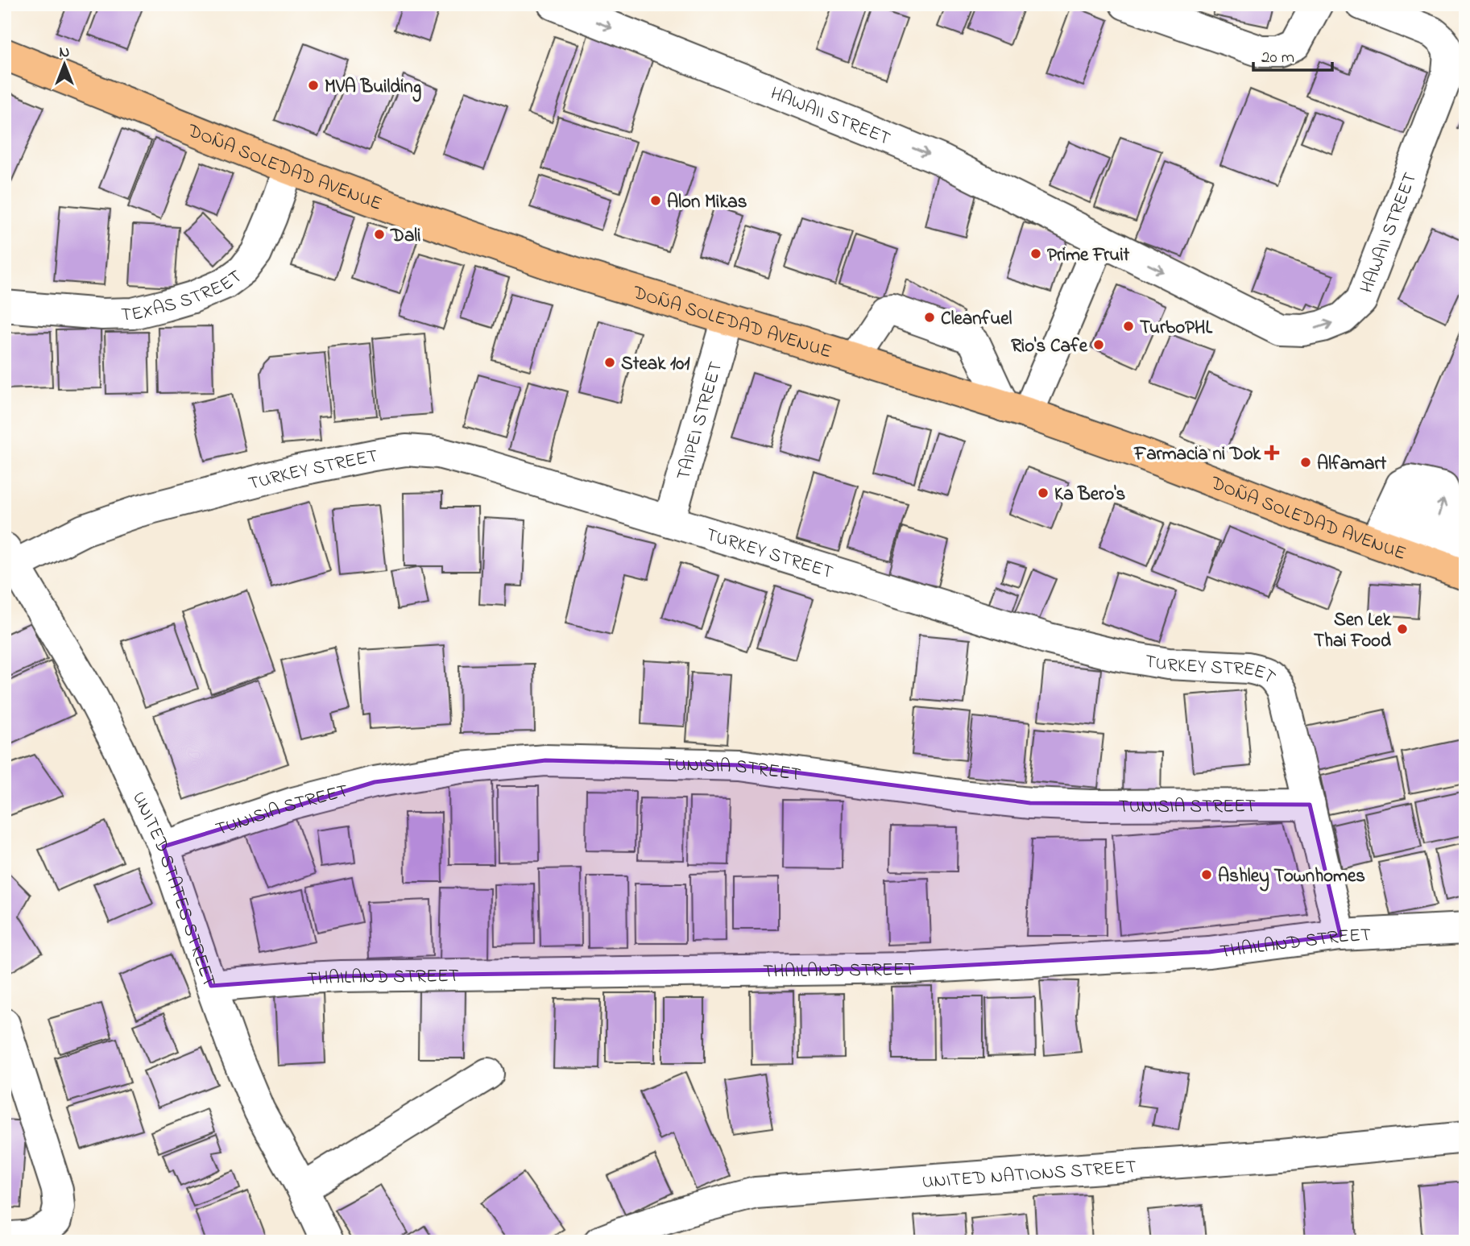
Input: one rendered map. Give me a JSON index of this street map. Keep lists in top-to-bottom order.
{
  "streets": {
    "main road": ["DOÑA SOLEDAD AVENUE"],
    "street": [
      "HAWAII STREET",
      "TEXAS STREET",
      "TAIPEI STREET",
      "TURKEY STREET",
      "TUNISIA STREET",
      "UNITED STATES STREET",
      "THAILAND STREET",
      "UNITED NATIONS STREET"
    ]
  },
  "crossings": [
    ["DOÑA SOLEDAD AVENUE", "TEXAS STREET"],
    ["DOÑA SOLEDAD AVENUE", "TAIPEI STREET"],
    ["TAIPEI STREET", "TURKEY STREET"],
    ["TURKEY STREET", "TUNISIA STREET"],
    ["TURKEY STREET", "UNITED STATES STREET"],
    ["TURKEY STREET", "THAILAND STREET"],
    ["TUNISIA STREET", "UNITED STATES STREET"],
    ["UNITED STATES STREET", "THAILAND STREET"]
  ],
  "places": {
    "other": [
      "MVA Building",
      "Alon Mikas",
      "Dali",
      "Prime Fruit",
      "Cleanfuel",
      "TurboPHL",
      "Rio's Cafe",
      "Steak 101",
      "Alfamart",
      "Ka Bero's",
      "Sen Lek Thai Food",
      "Ashley Townhomes"
    ],
    "health": ["Farmacia ni Dok"]
  },
  "scale_bar": "20 m",
  "north": "top"
}
